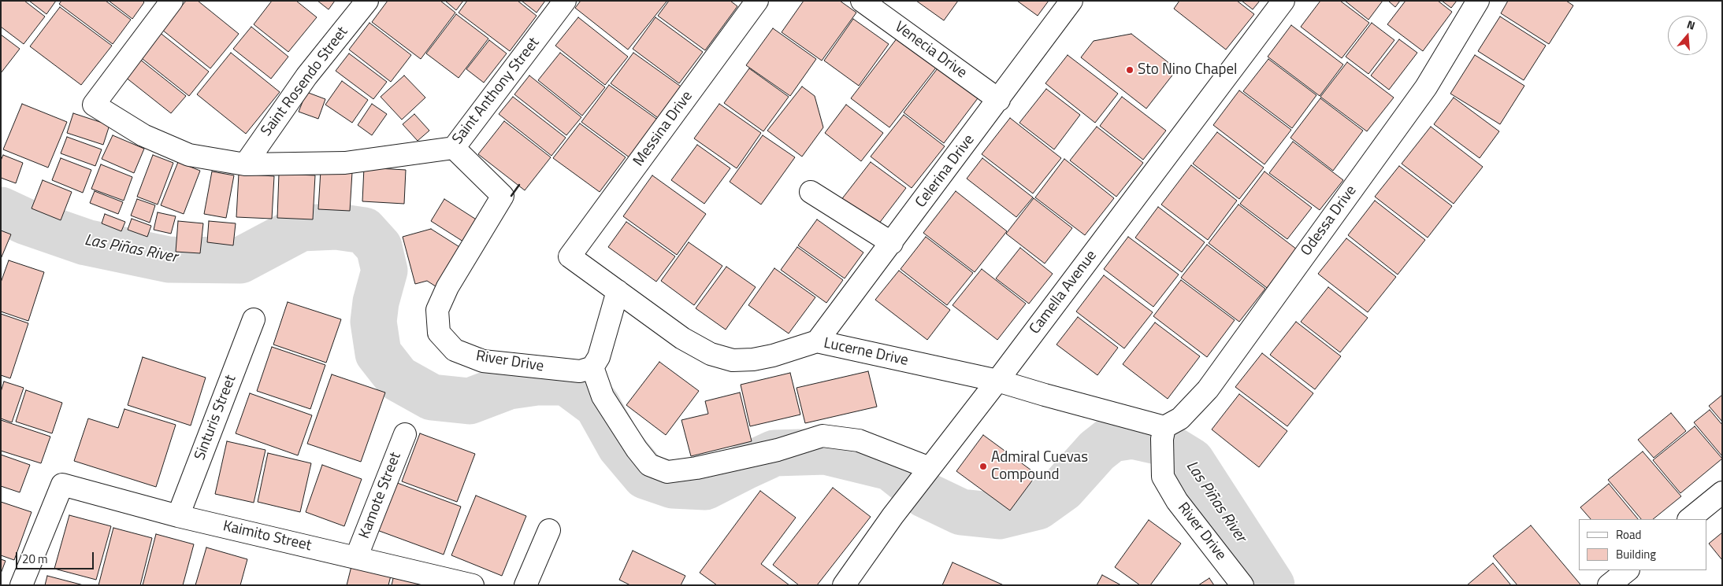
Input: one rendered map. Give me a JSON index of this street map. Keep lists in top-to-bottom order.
{
  "streets": {
    "street": [
      "Venecia Drive",
      "Saint Rosendo Street",
      "Saint Anthony Street",
      "Messina Drive",
      "Celerina Drive",
      "Odessa Drive",
      "Camella Avenue",
      "Lucerne Drive",
      "River Drive",
      "Sinturis Street",
      "Kamote Street",
      "Kaimito Street"
    ]
  },
  "crossings": [
    ["Venecia Drive", "Celerina Drive"],
    ["Saint Rosendo Street", "Saint Anthony Street"],
    ["Saint Anthony Street", "River Drive"],
    ["Messina Drive", "Lucerne Drive"],
    ["Celerina Drive", "Lucerne Drive"],
    ["Odessa Drive", "Lucerne Drive"],
    ["Odessa Drive", "River Drive"],
    ["Camella Avenue", "Lucerne Drive"],
    ["Lucerne Drive", "River Drive"],
    ["Sinturis Street", "Kaimito Street"],
    ["Kamote Street", "Kaimito Street"]
  ],
  "water": ["Las Piñas River"],
  "places": ["Sto Nino Chapel", "Admiral Cuevas Compound"],
  "legend": ["Road", "Building"],
  "scale_bar": "20 m",
  "north": "top"
}
